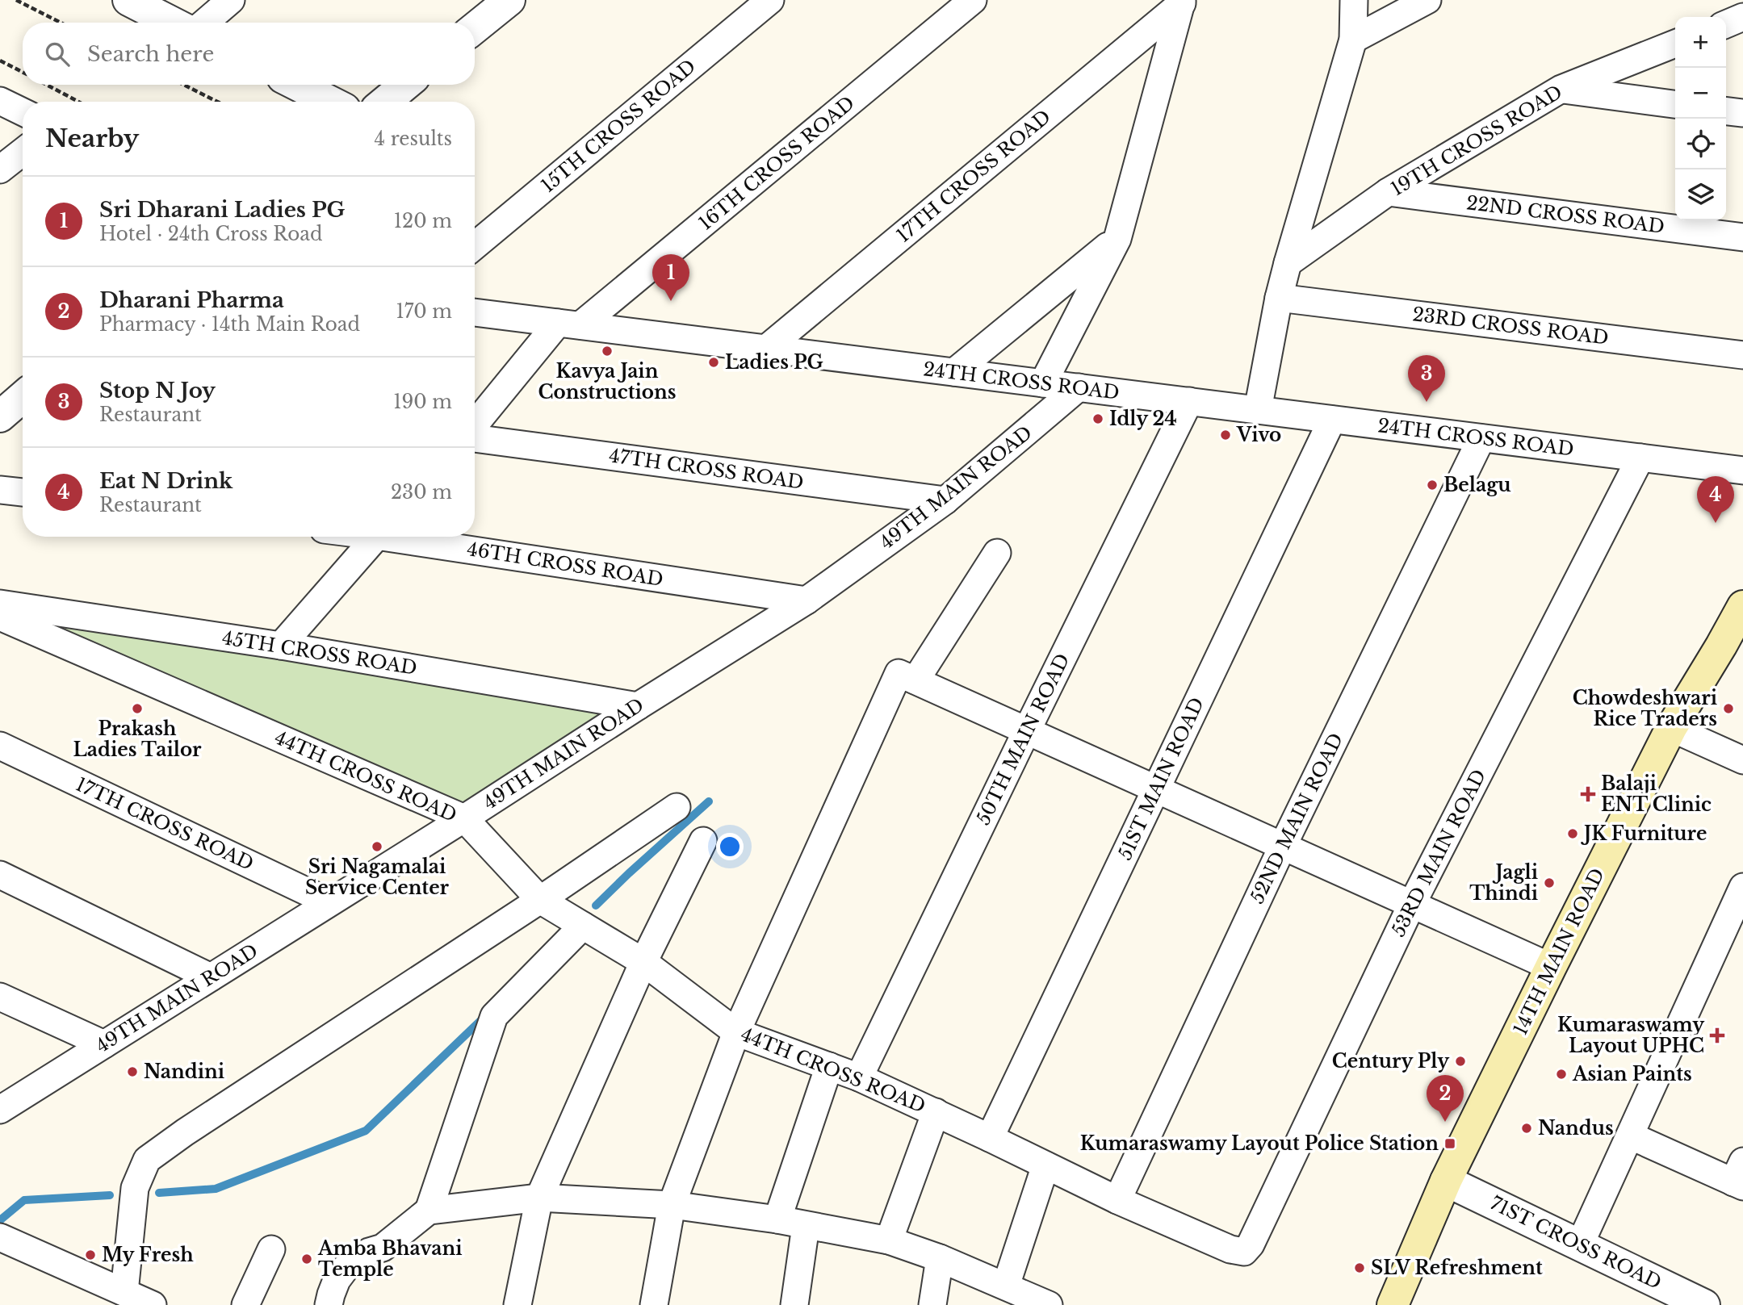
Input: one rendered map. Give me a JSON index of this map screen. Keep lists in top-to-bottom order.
{
  "streets": {
    "main road": ["14TH MAIN ROAD"],
    "street": [
      "15TH CROSS ROAD",
      "19TH CROSS ROAD",
      "16TH CROSS ROAD",
      "17TH CROSS ROAD",
      "22ND CROSS ROAD",
      "23RD CROSS ROAD",
      "24TH CROSS ROAD",
      "47TH CROSS ROAD",
      "49TH MAIN ROAD",
      "46TH CROSS ROAD",
      "45TH CROSS ROAD",
      "50TH MAIN ROAD",
      "44TH CROSS ROAD",
      "51ST MAIN ROAD",
      "52ND MAIN ROAD",
      "53RD MAIN ROAD",
      "71ST CROSS ROAD"
    ]
  },
  "crossings": [
    ["19TH CROSS ROAD", "22ND CROSS ROAD"],
    ["16TH CROSS ROAD", "24TH CROSS ROAD"],
    ["17TH CROSS ROAD", "24TH CROSS ROAD"],
    ["17TH CROSS ROAD", "49TH MAIN ROAD"],
    ["24TH CROSS ROAD", "49TH MAIN ROAD"],
    ["24TH CROSS ROAD", "50TH MAIN ROAD"],
    ["24TH CROSS ROAD", "51ST MAIN ROAD"],
    ["24TH CROSS ROAD", "52ND MAIN ROAD"],
    ["24TH CROSS ROAD", "53RD MAIN ROAD"],
    ["47TH CROSS ROAD", "49TH MAIN ROAD"],
    ["49TH MAIN ROAD", "46TH CROSS ROAD"],
    ["49TH MAIN ROAD", "45TH CROSS ROAD"],
    ["49TH MAIN ROAD", "44TH CROSS ROAD"],
    ["50TH MAIN ROAD", "44TH CROSS ROAD"],
    ["44TH CROSS ROAD", "51ST MAIN ROAD"],
    ["44TH CROSS ROAD", "52ND MAIN ROAD"],
    ["44TH CROSS ROAD", "53RD MAIN ROAD"],
    ["14TH MAIN ROAD", "71ST CROSS ROAD"]
  ],
  "places": {
    "other": [
      "Kavya Jain Constructions",
      "Ladies PG",
      "Idly 24",
      "Vivo",
      "Belagu",
      "Prakash Ladies Tailor",
      "Chowdeshwari Rice Traders",
      "JK Furniture",
      "Sri Nagamalai Service Center",
      "Jagli Thindi",
      "Century Ply",
      "Nandini",
      "Asian Paints",
      "Nandus",
      "My Fresh",
      "Amba Bhavani Temple",
      "SLV Refreshment"
    ],
    "health": ["Balaji ENT Clinic", "Kumaraswamy Layout UPHC"],
    "transit": ["Kumaraswamy Layout Police Station"]
  },
  "page": {
    "map_buttons": ["+", "−"],
    "search": "Search here",
    "heading": ["Nearby", "4 results"],
    "list": [
      {
        "mark": "1",
        "name": "Sri Dharani Ladies PG",
        "note": "Hotel · 24th Cross Road",
        "value": "120 m"
      },
      {
        "mark": "2",
        "name": "Dharani Pharma",
        "note": "Pharmacy · 14th Main Road",
        "value": "170 m"
      },
      {
        "mark": "3",
        "name": "Stop N Joy",
        "note": "Restaurant",
        "value": "190 m"
      },
      {
        "mark": "4",
        "name": "Eat N Drink",
        "note": "Restaurant",
        "value": "230 m"
      }
    ],
    "pins": [
      "1",
      "3",
      "4",
      "2"
    ]
  }
}
